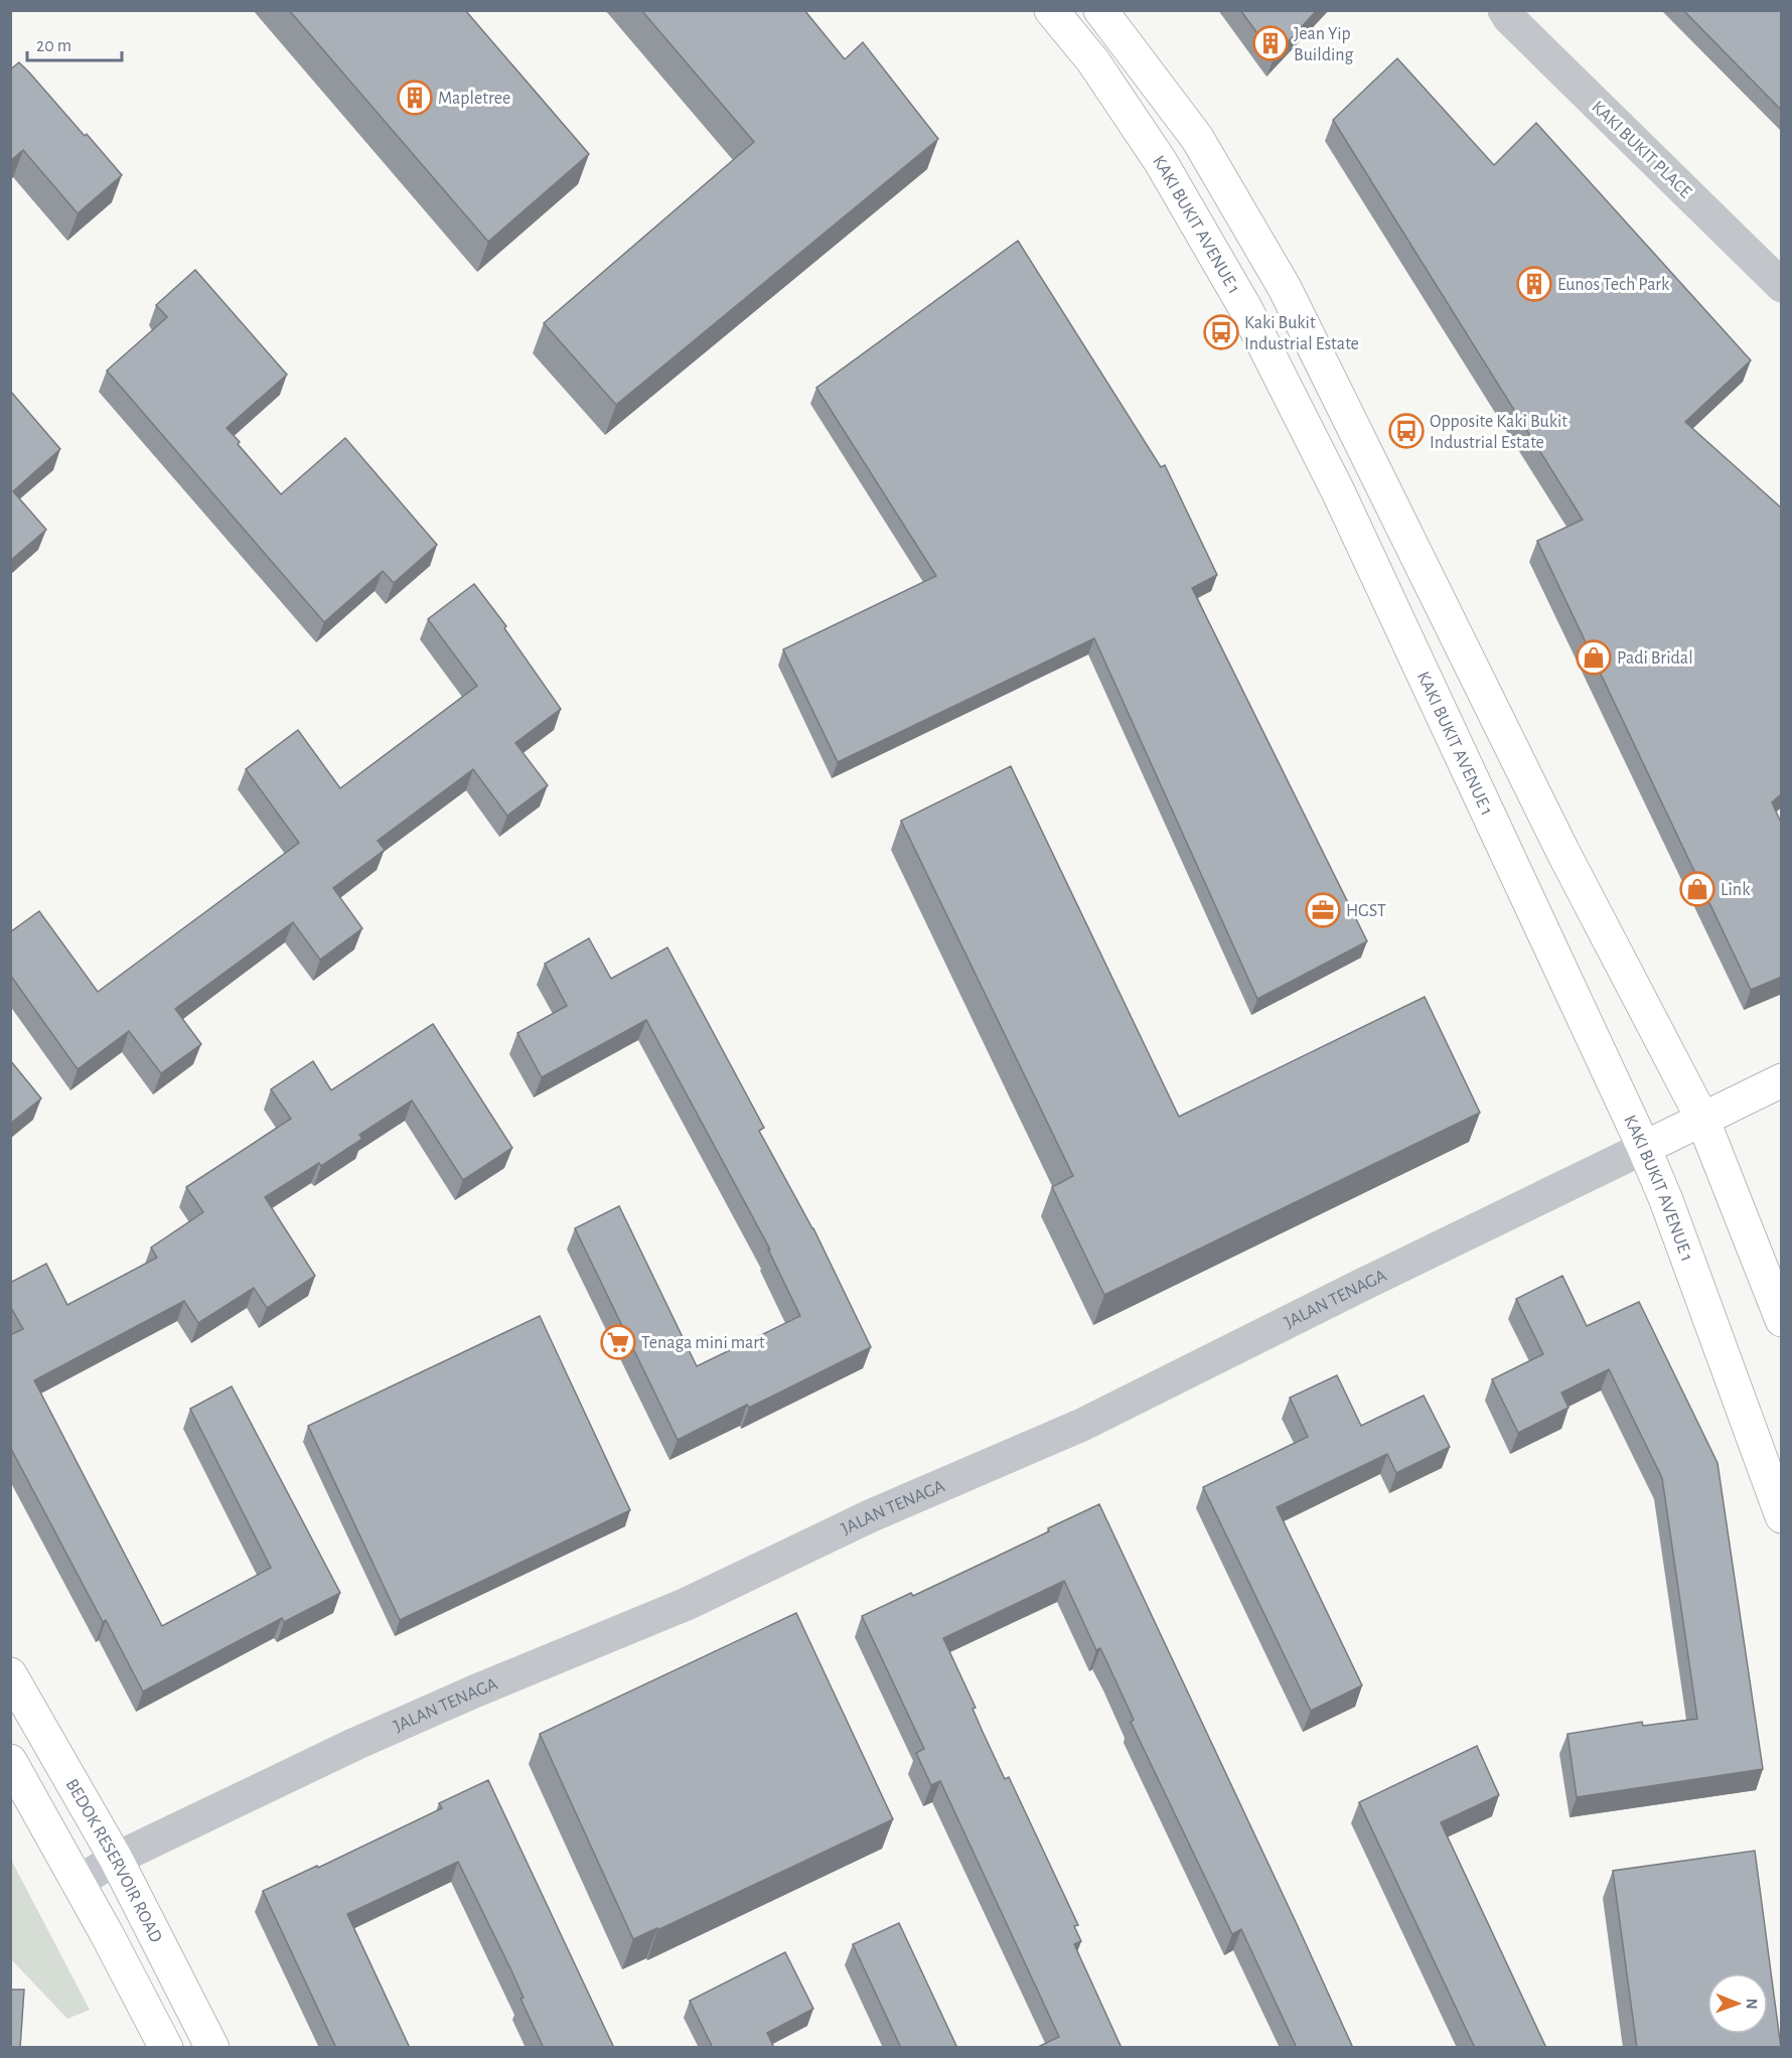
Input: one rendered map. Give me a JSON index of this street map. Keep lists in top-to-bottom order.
{
  "streets": {
    "main road": ["KAKI BUKIT AVENUE 1", "JALAN TENAGA", "BEDOK RESERVOIR ROAD"],
    "street": ["KAKI BUKIT PLACE"]
  },
  "crossings": [
    ["KAKI BUKIT AVENUE 1", "JALAN TENAGA"],
    ["JALAN TENAGA", "BEDOK RESERVOIR ROAD"]
  ],
  "places": {
    "building": ["Jean Yip Building", "Mapletree", "Eunos Tech Park"],
    "bus stop": ["Kaki Bukit Industrial Estate", "Opposite Kaki Bukit Industrial Estate"],
    "shop": ["Padi Bridal", "Link"],
    "office": ["HGST"],
    "supermarket": ["Tenaga mini mart"]
  },
  "scale_bar": "20 m",
  "north": "right"
}
